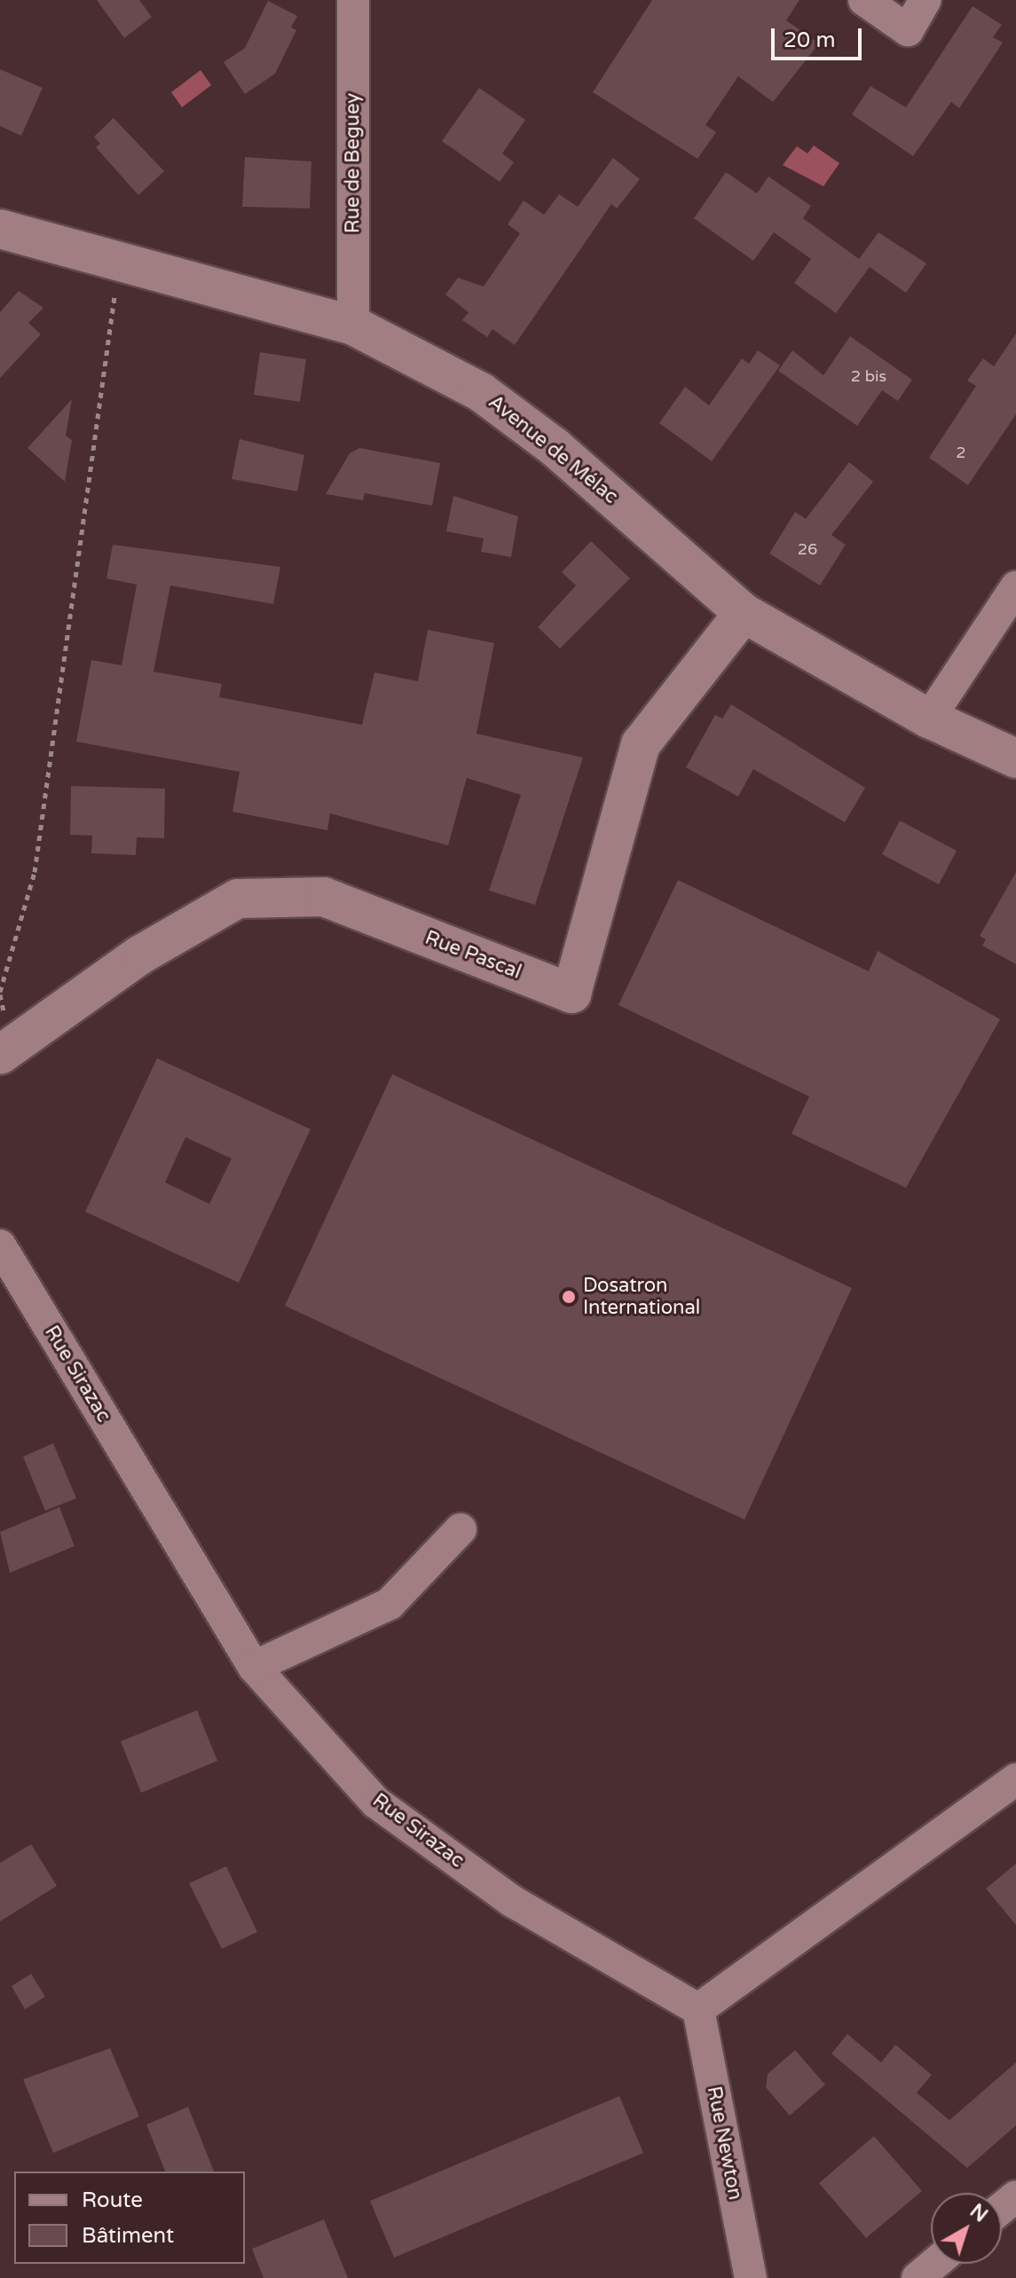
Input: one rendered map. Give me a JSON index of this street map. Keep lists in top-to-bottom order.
{
  "streets": {
    "street": [
      "Rue de Beguey",
      "Avenue de Mélac",
      "Rue Pascal",
      "Rue Sirazac",
      "Rue Newton"
    ]
  },
  "crossings": [
    ["Rue de Beguey", "Avenue de Mélac"],
    ["Avenue de Mélac", "Rue Pascal"],
    ["Rue Sirazac", "Rue Newton"]
  ],
  "places": ["Dosatron International"],
  "house_numbers": ["2 bis", "2", "26"],
  "legend": ["Route", "Bâtiment"],
  "scale_bar": "20 m",
  "north": "top right"
}
